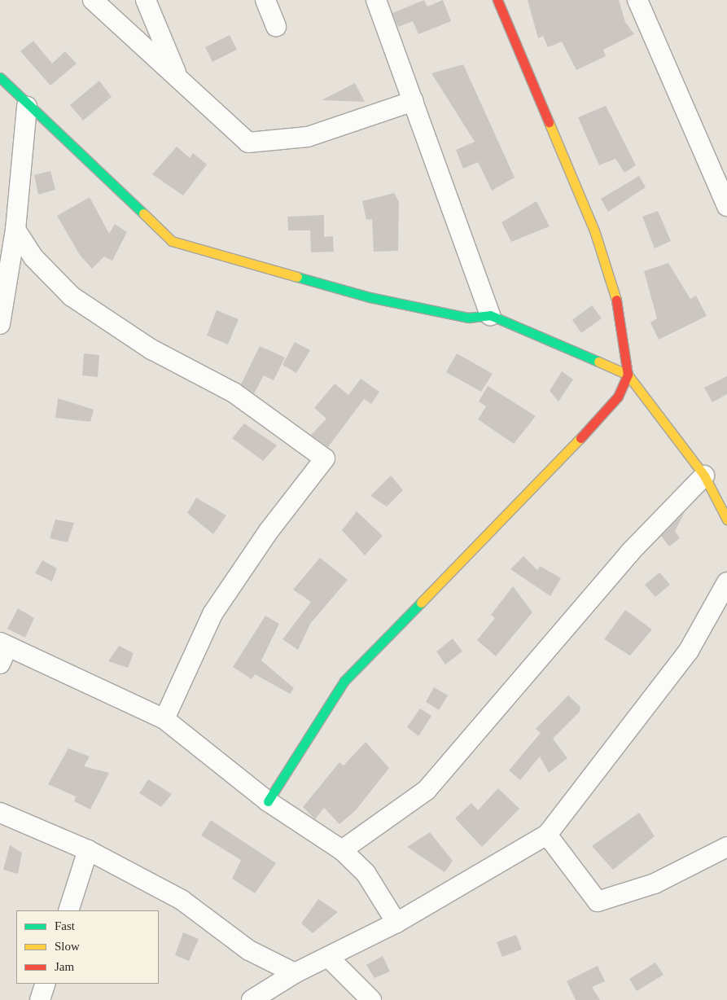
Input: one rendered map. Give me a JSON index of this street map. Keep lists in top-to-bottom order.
{
  "legend": ["Fast", "Slow", "Jam"]
}
